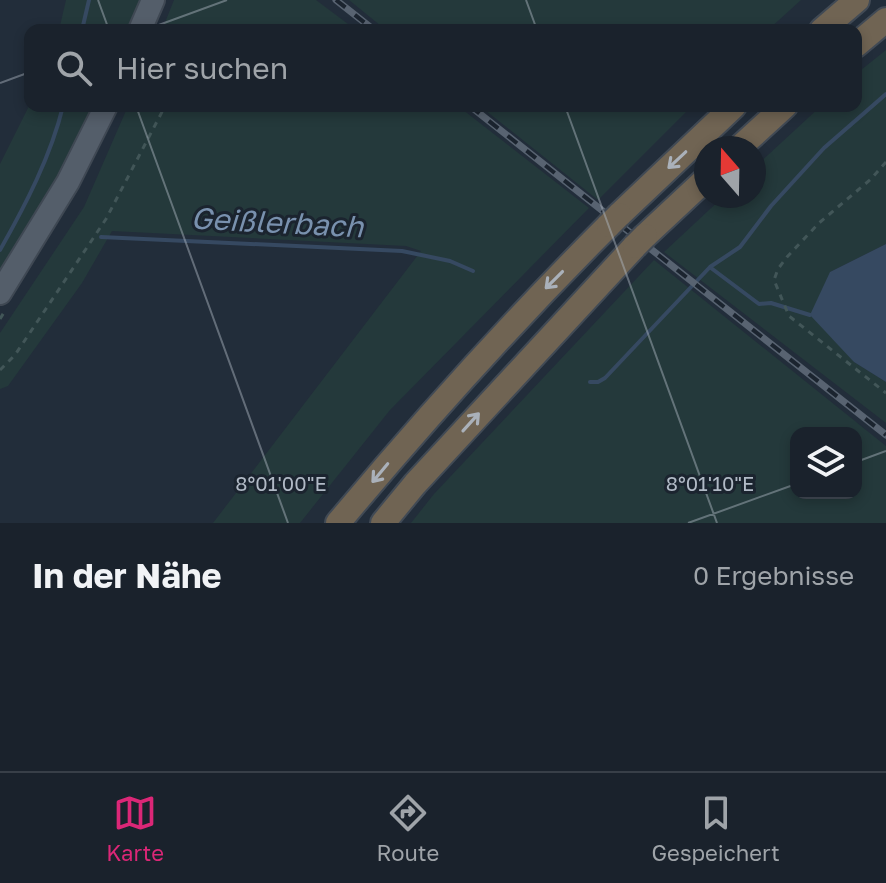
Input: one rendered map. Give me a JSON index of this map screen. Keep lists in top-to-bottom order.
{
  "water": ["Geißlerbach"],
  "north": "top",
  "page": {
    "search": "Hier suchen",
    "heading": ["In der Nähe", "0 Ergebnisse"],
    "nav": ["Karte", "Route", "Gespeichert"]
  },
  "coordinates": ["8°01'00\"E", "8°01'10\"E"]
}
